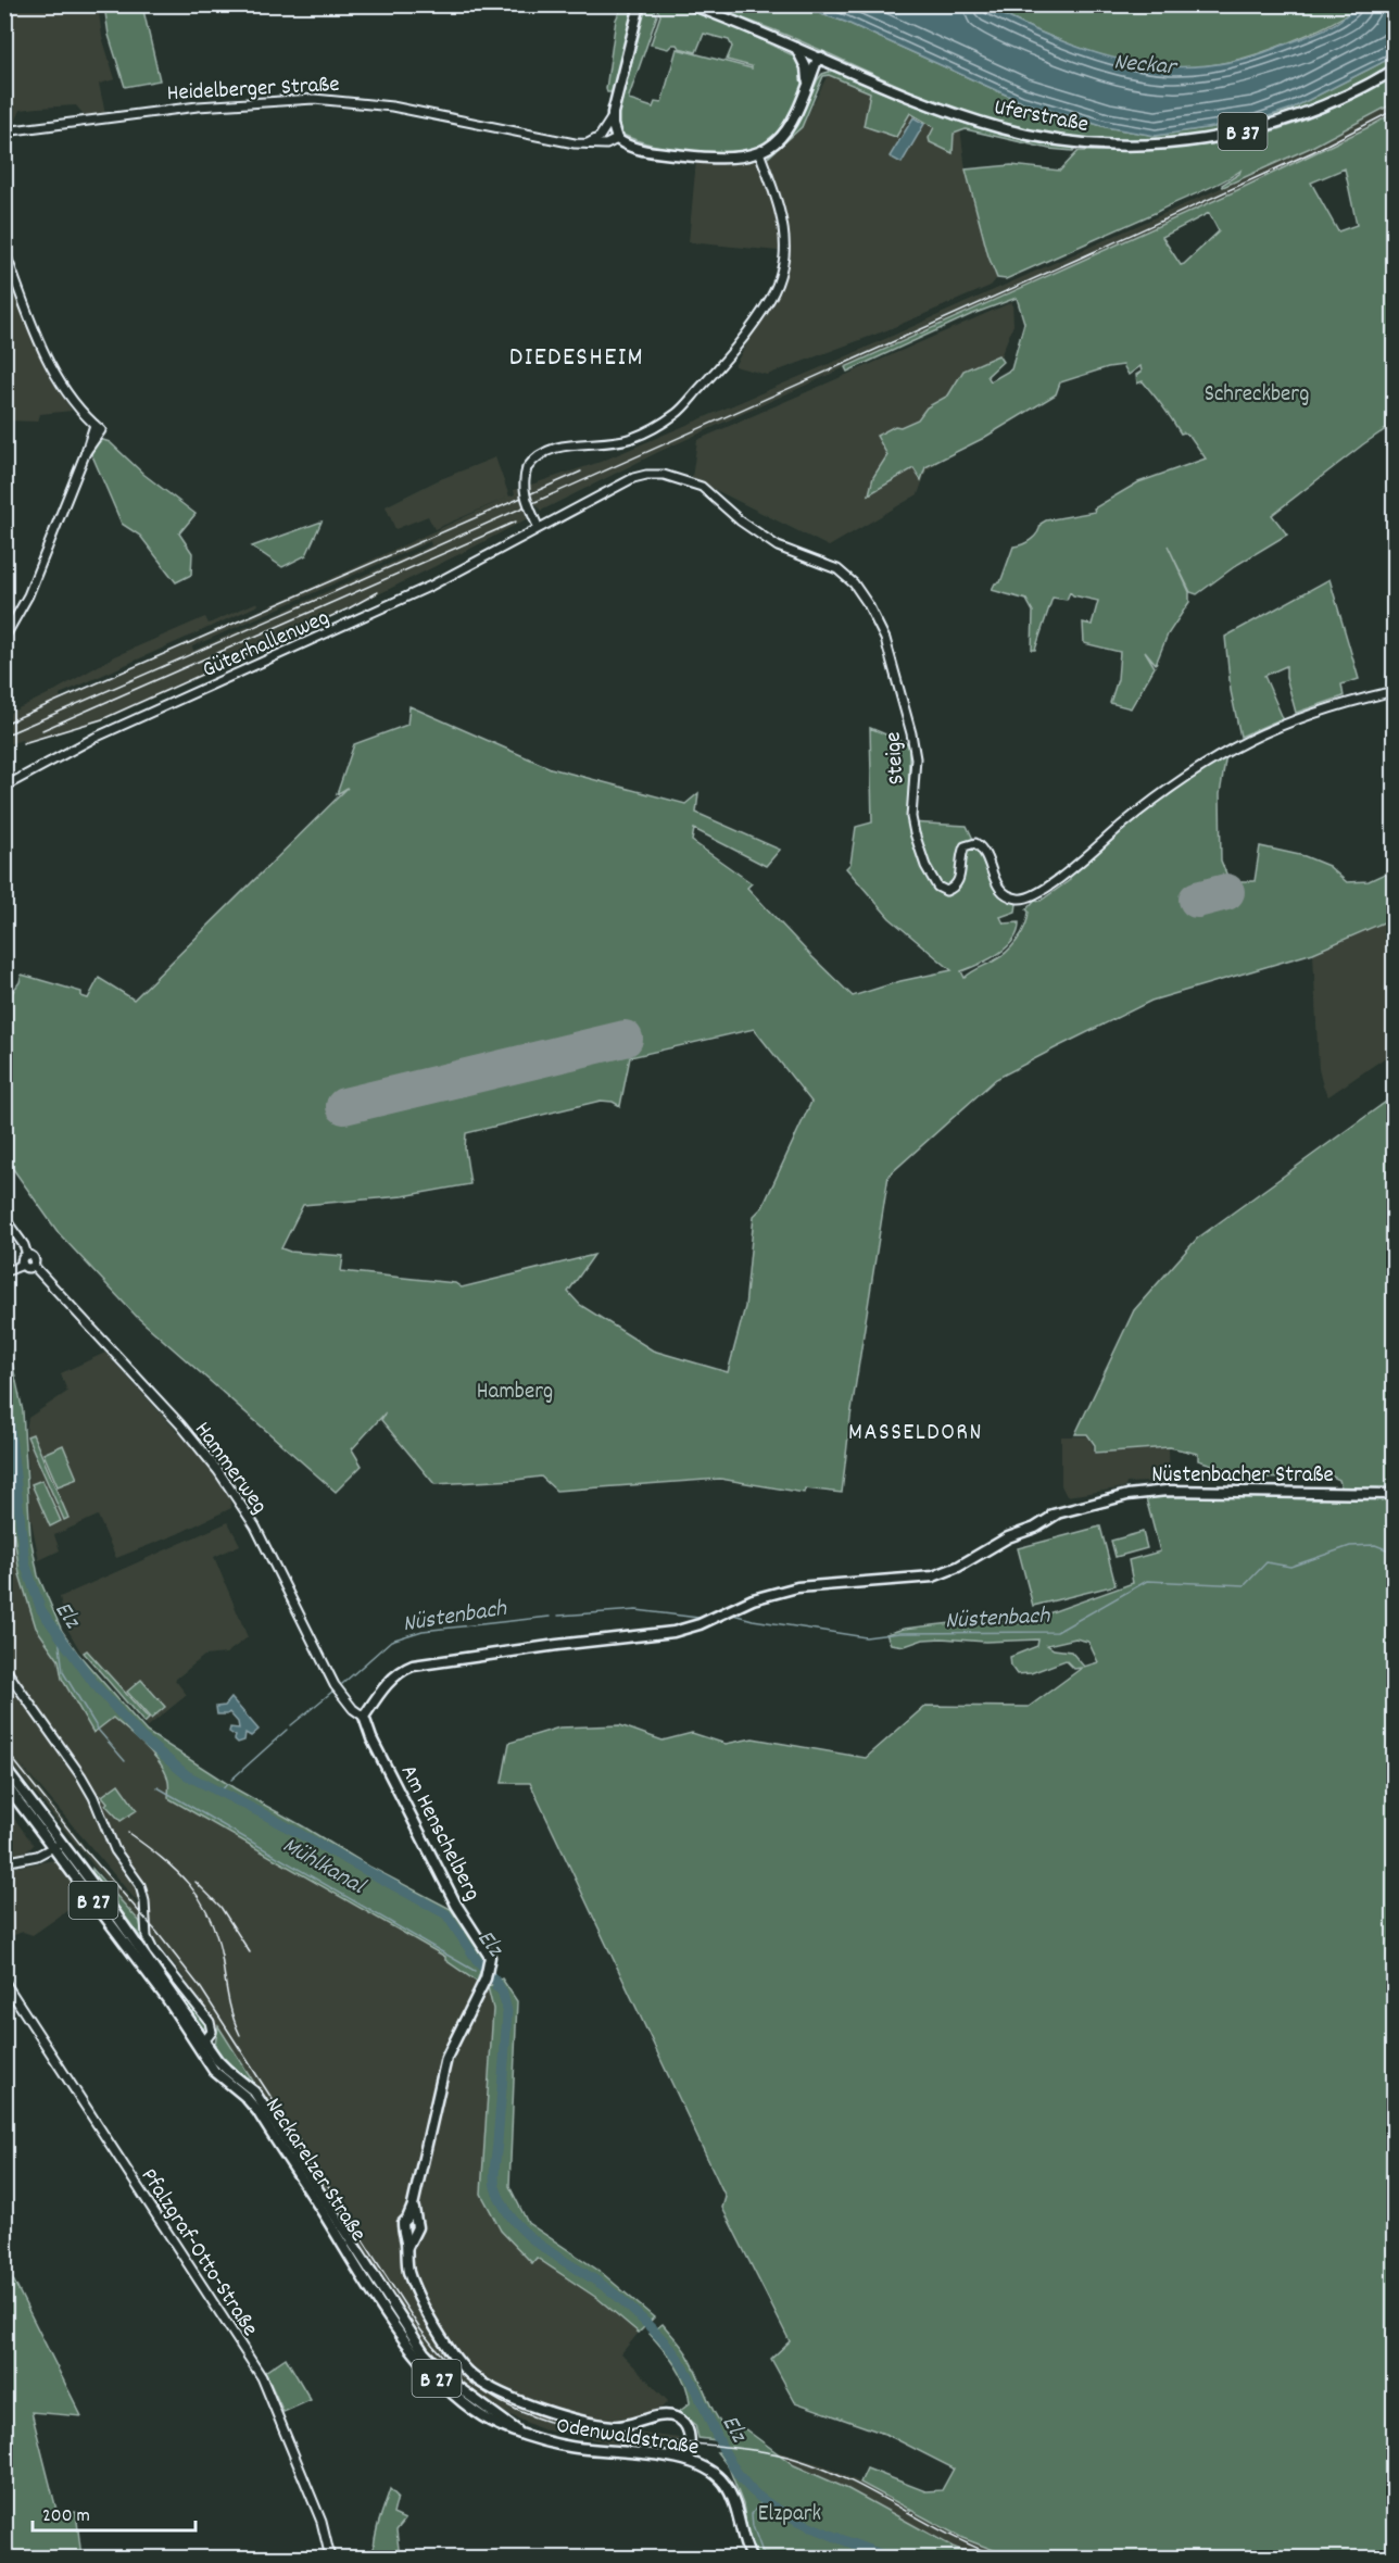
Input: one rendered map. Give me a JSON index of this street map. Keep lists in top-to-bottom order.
{
  "streets": {
    "main road": [
      "Uferstraße",
      "B 37",
      "Nüstenbacher Straße",
      "Am Henschelberg",
      "B 27",
      "Neckarelzer Straße",
      "Odenwaldstraße"
    ],
    "street": [
      "Heidelberger Straße",
      "Güterhallenweg",
      "Steige",
      "Hammerweg",
      "Pfalzgraf-Otto-Straße"
    ]
  },
  "crossings": [
    ["Güterhallenweg", "Steige"],
    ["Hammerweg", "Nüstenbacher Straße"],
    ["Hammerweg", "Am Henschelberg"],
    ["Nüstenbacher Straße", "Am Henschelberg"],
    ["Am Henschelberg", "Odenwaldstraße"],
    ["B 27", "Neckarelzer Straße"],
    ["B 27", "Odenwaldstraße"],
    ["Neckarelzer Straße", "Odenwaldstraße"]
  ],
  "districts": ["DIEDESHEIM", "MASSELDORN"],
  "water": [
    "Neckar",
    "Elz",
    "Nüstenbach",
    "Mühlkanal"
  ],
  "parks": ["Schreckberg", "Hamberg", "Elzpark"],
  "scale_bar": "200 m"
}
